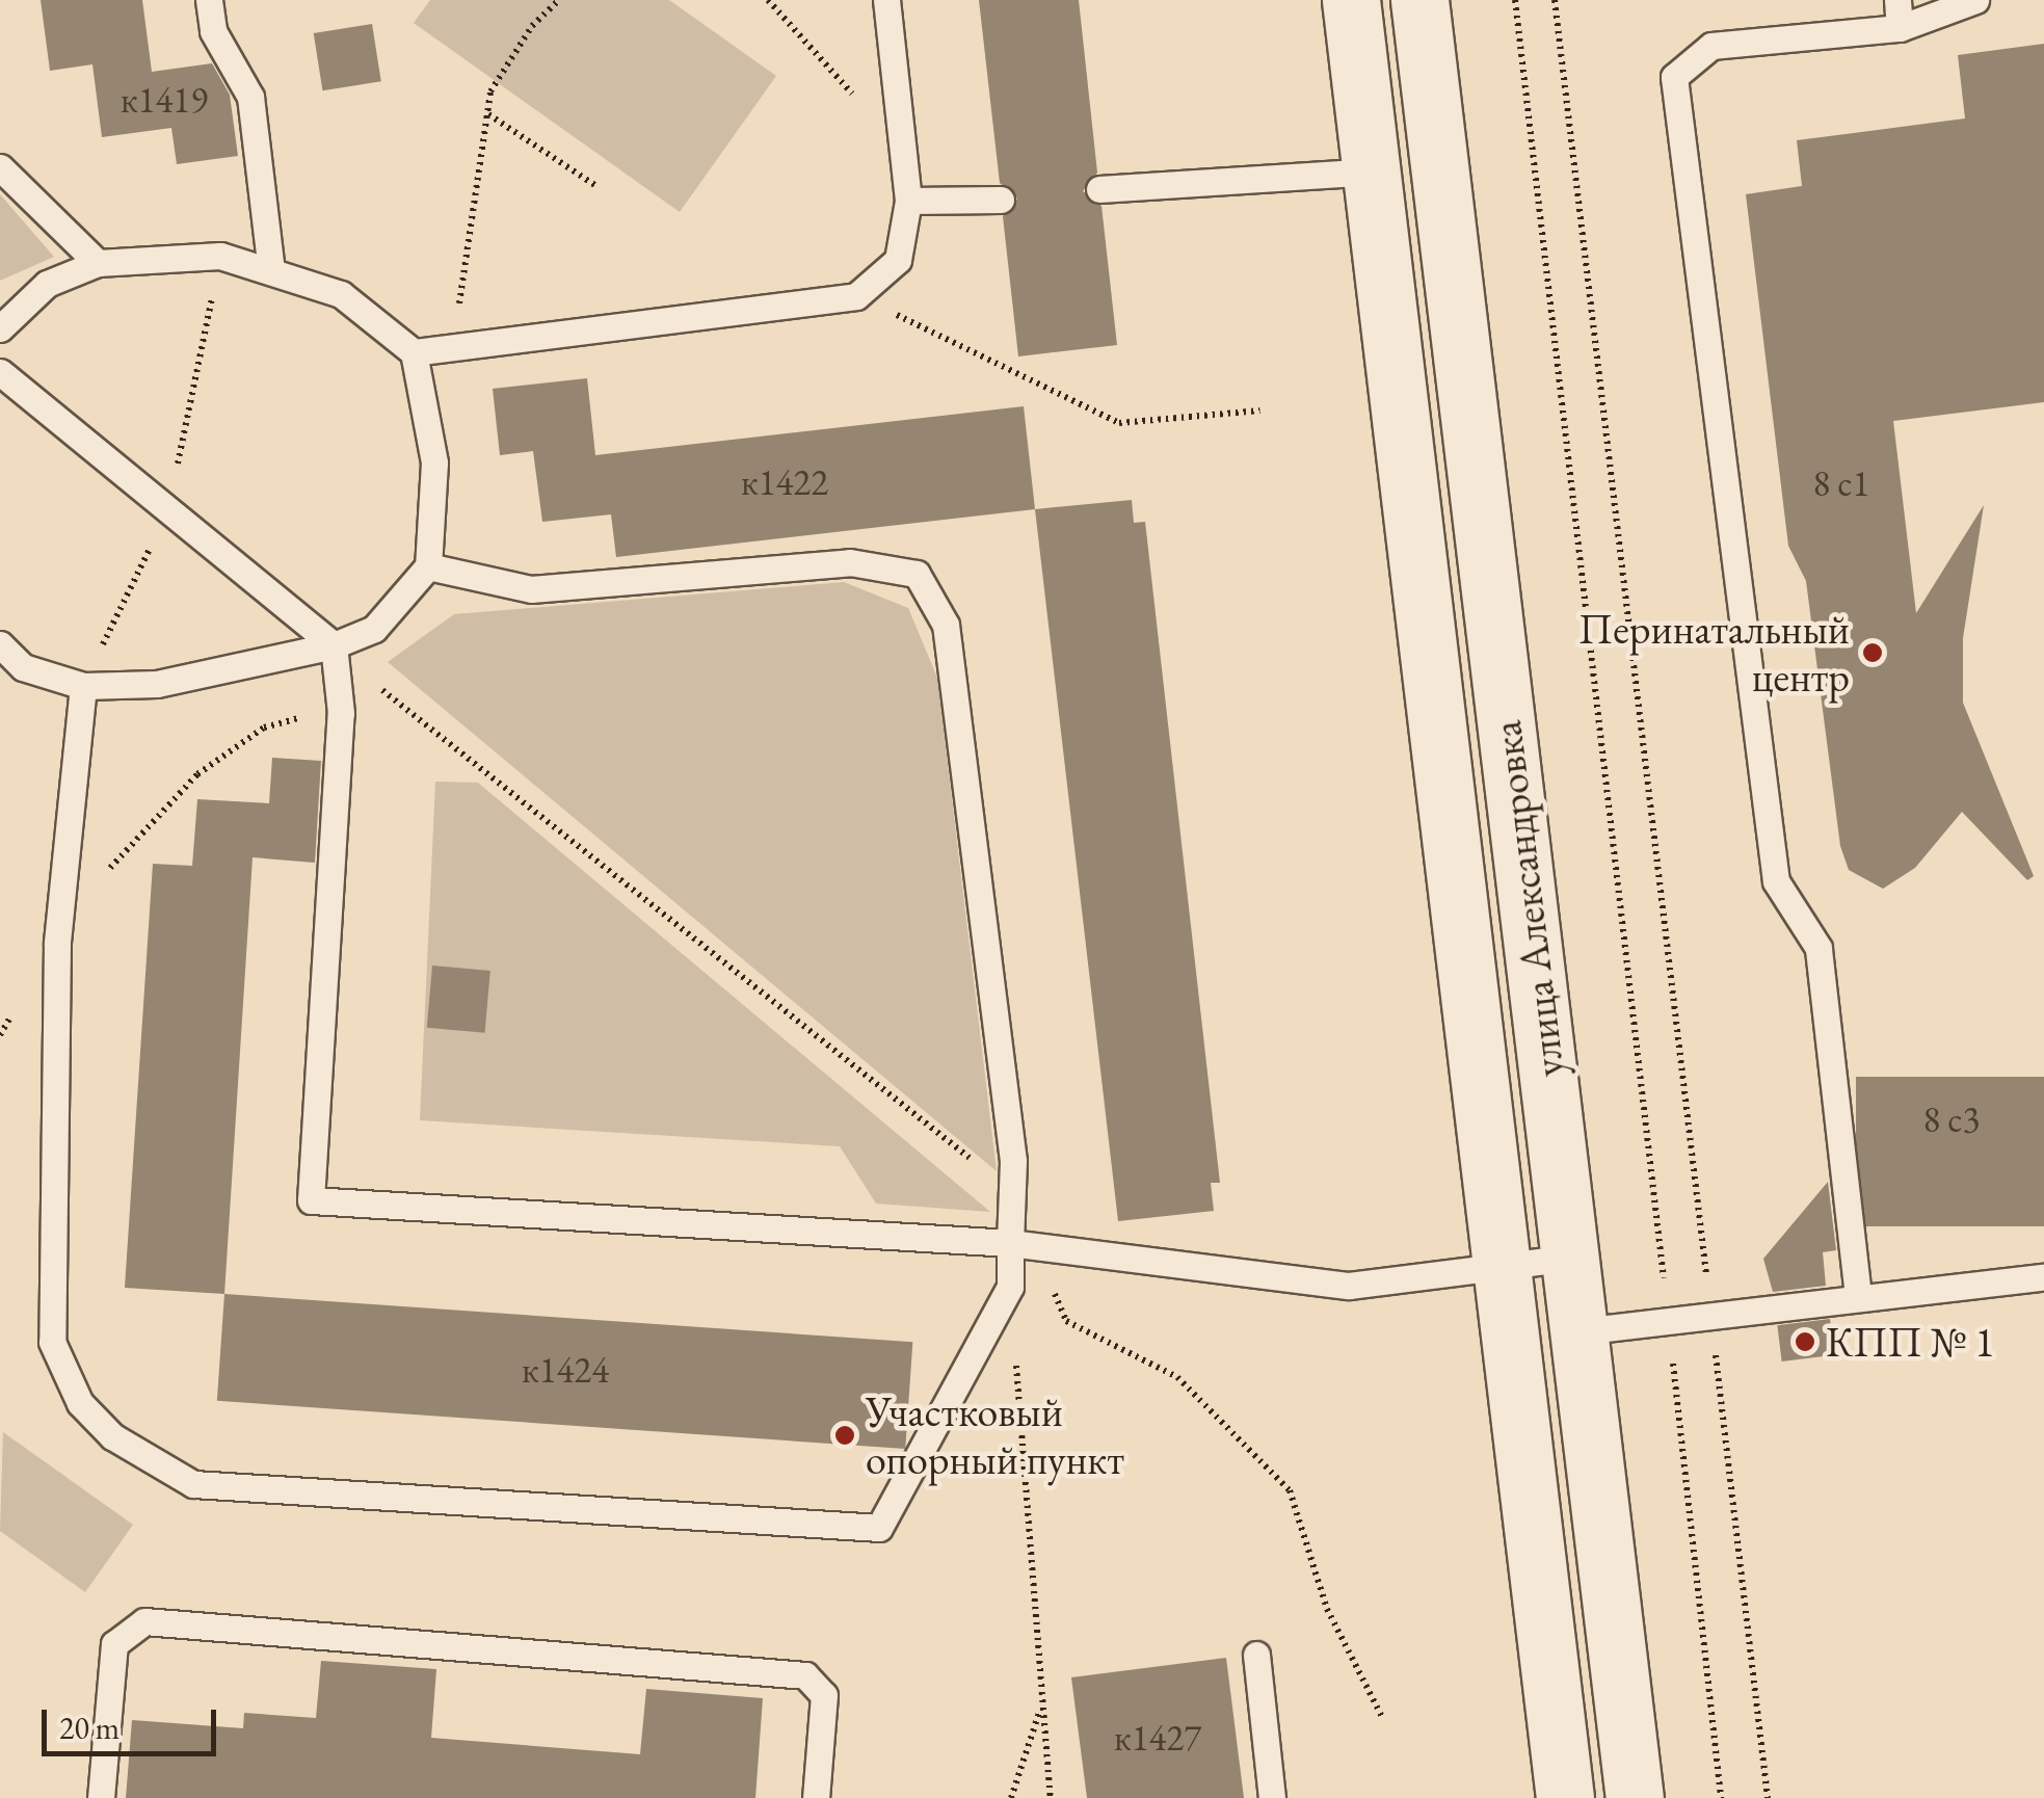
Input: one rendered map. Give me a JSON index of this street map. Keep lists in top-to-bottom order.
{
  "streets": {
    "main road": ["улица Александровка"]
  },
  "places": ["Перинатальный центр", "КПП № 1", "Участковый опорный пункт"],
  "house_numbers": [
    "к1419",
    "к1422",
    "8 с1",
    "8 с3",
    "к1424",
    "к1427"
  ],
  "scale_bar": "20 m"
}
